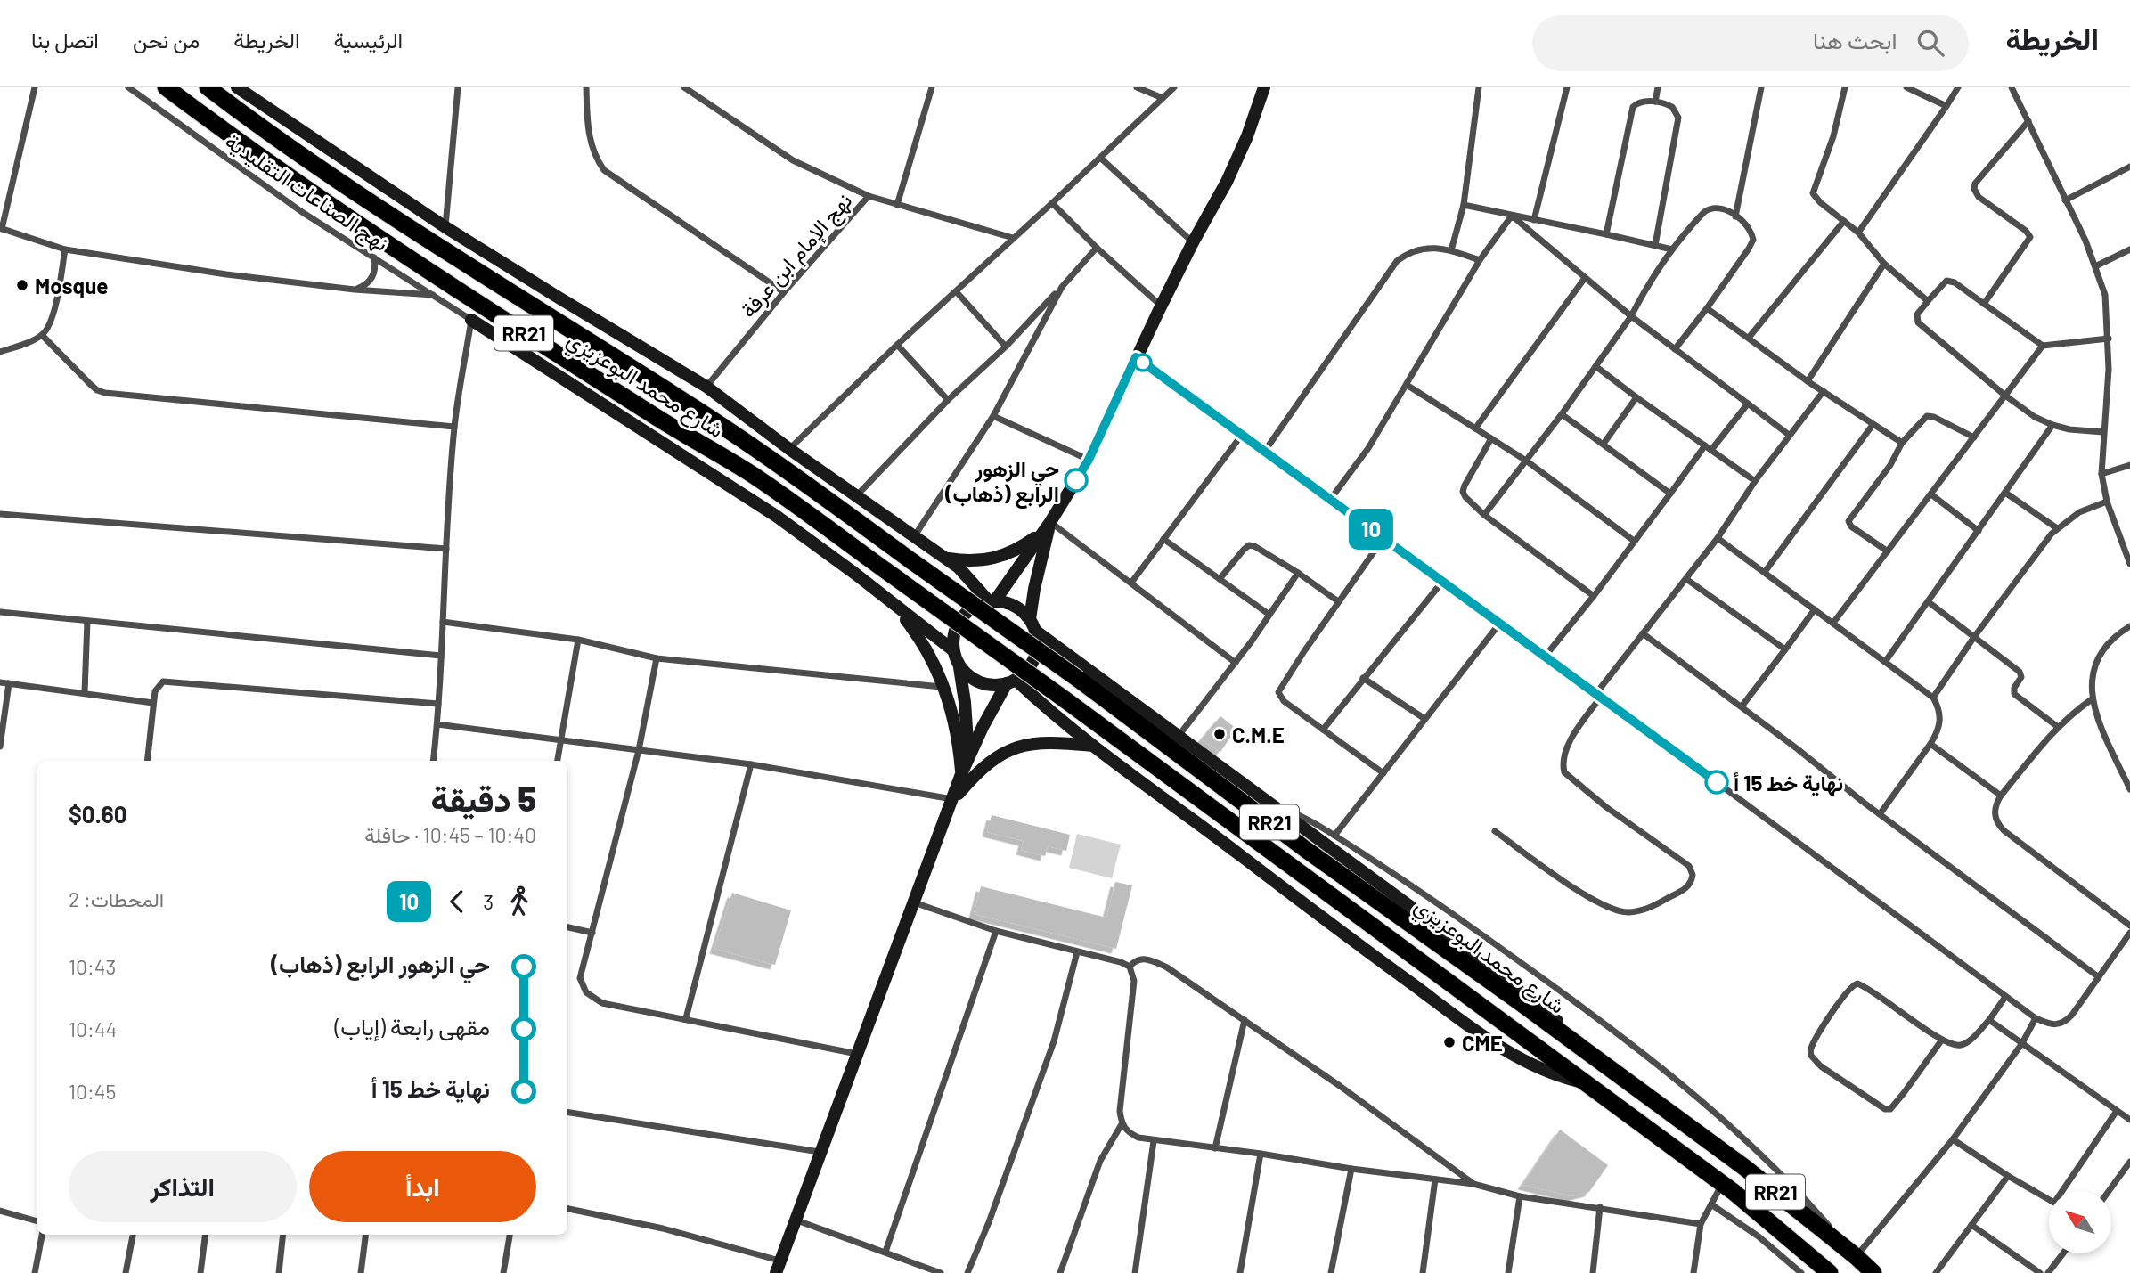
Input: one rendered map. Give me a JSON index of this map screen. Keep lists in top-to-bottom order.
{
  "streets": {
    "highway": ["RR21", "شارع محمد البوعزيزي"],
    "street": ["نهج الصناعات التقليدية", "نهج الإمام ابن عرفة"]
  },
  "crossings": [
    ["RR21", "شارع محمد البوعزيزي"]
  ],
  "places": [
    "Mosque",
    "حي الزهور الرابع (ذهاب)",
    "C.M.E",
    "نهاية خط 15 أ",
    "CME"
  ],
  "lines": ["bus line 10"],
  "north": "top left",
  "page": {
    "header": "الخريطة",
    "search": "ابحث هنا",
    "nav": [
      "الرئيسية",
      "الخريطة",
      "من نحن",
      "اتصل بنا"
    ],
    "on_map": "10",
    "heading": ["5 دقيقة", "10:40 – 10:45 · حافلة", "$0.60"],
    "legs": ["3", "10", "المحطات: 2"],
    "list": [
      {
        "name": "حي الزهور الرابع (ذهاب)",
        "value": "10:43"
      },
      {
        "name": "مقهى رابعة (إياب)",
        "value": "10:44"
      },
      {
        "name": "نهاية خط 15 أ",
        "value": "10:45"
      }
    ],
    "buttons": ["ابدأ", "التذاكر"]
  }
}
